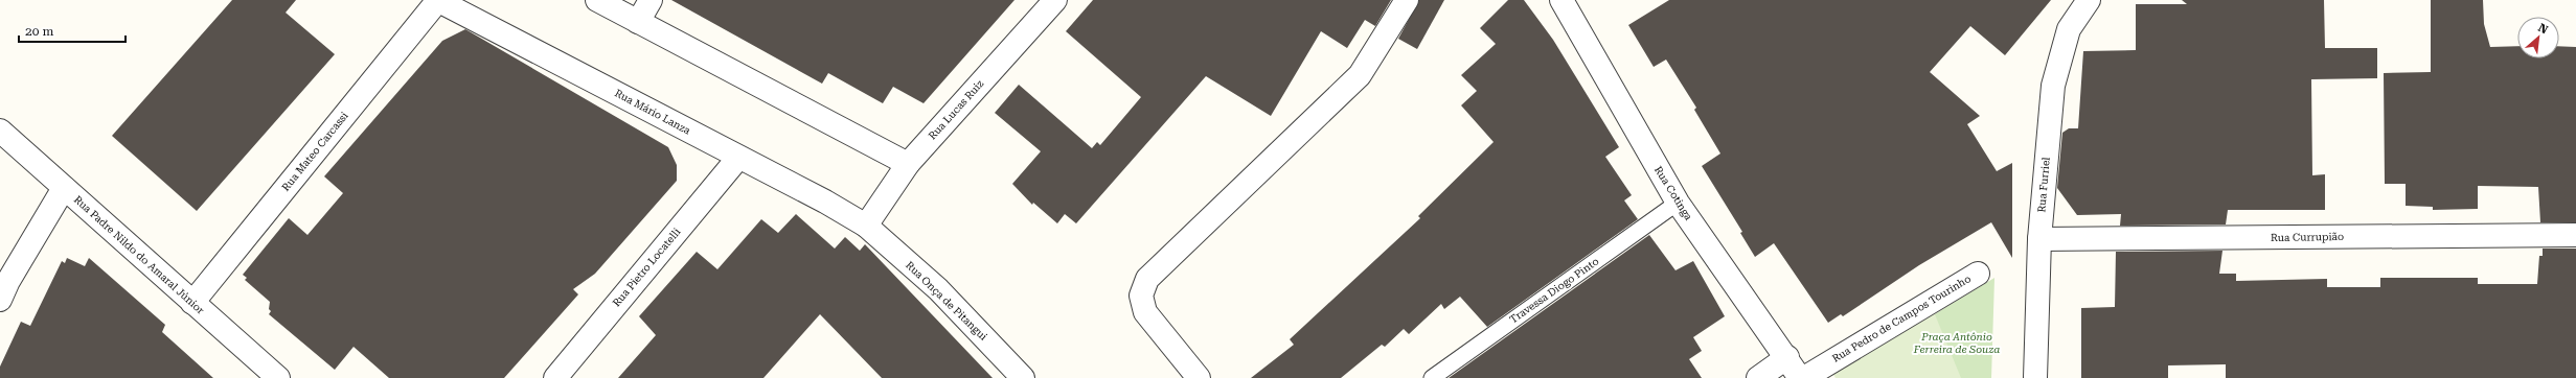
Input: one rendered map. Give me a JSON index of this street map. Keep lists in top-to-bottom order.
{
  "streets": {
    "street": [
      "Rua Lucas Ruiz",
      "Rua Mário Lanza",
      "Rua Mateo Carcassi",
      "Rua Furriel",
      "Rua Cotinga",
      "Rua Currupião",
      "Rua Padre Nildo do Amaral Júnior",
      "Rua Pietro Locatelli",
      "Rua Onça de Pitangui",
      "Rua Pedro de Campos Tourinho"
    ],
    "lane": ["Travessa Diogo Pinto"]
  },
  "crossings": [
    ["Rua Lucas Ruiz", "Rua Mário Lanza"],
    ["Rua Lucas Ruiz", "Rua Onça de Pitangui"],
    ["Rua Mário Lanza", "Rua Mateo Carcassi"],
    ["Rua Mário Lanza", "Rua Pietro Locatelli"],
    ["Rua Mário Lanza", "Rua Onça de Pitangui"],
    ["Rua Mateo Carcassi", "Rua Padre Nildo do Amaral Júnior"],
    ["Rua Furriel", "Rua Currupião"],
    ["Rua Cotinga", "Travessa Diogo Pinto"]
  ],
  "parks": ["Praça Antônio Ferreira de Souza"],
  "scale_bar": "20 m",
  "north": "top right"
}
